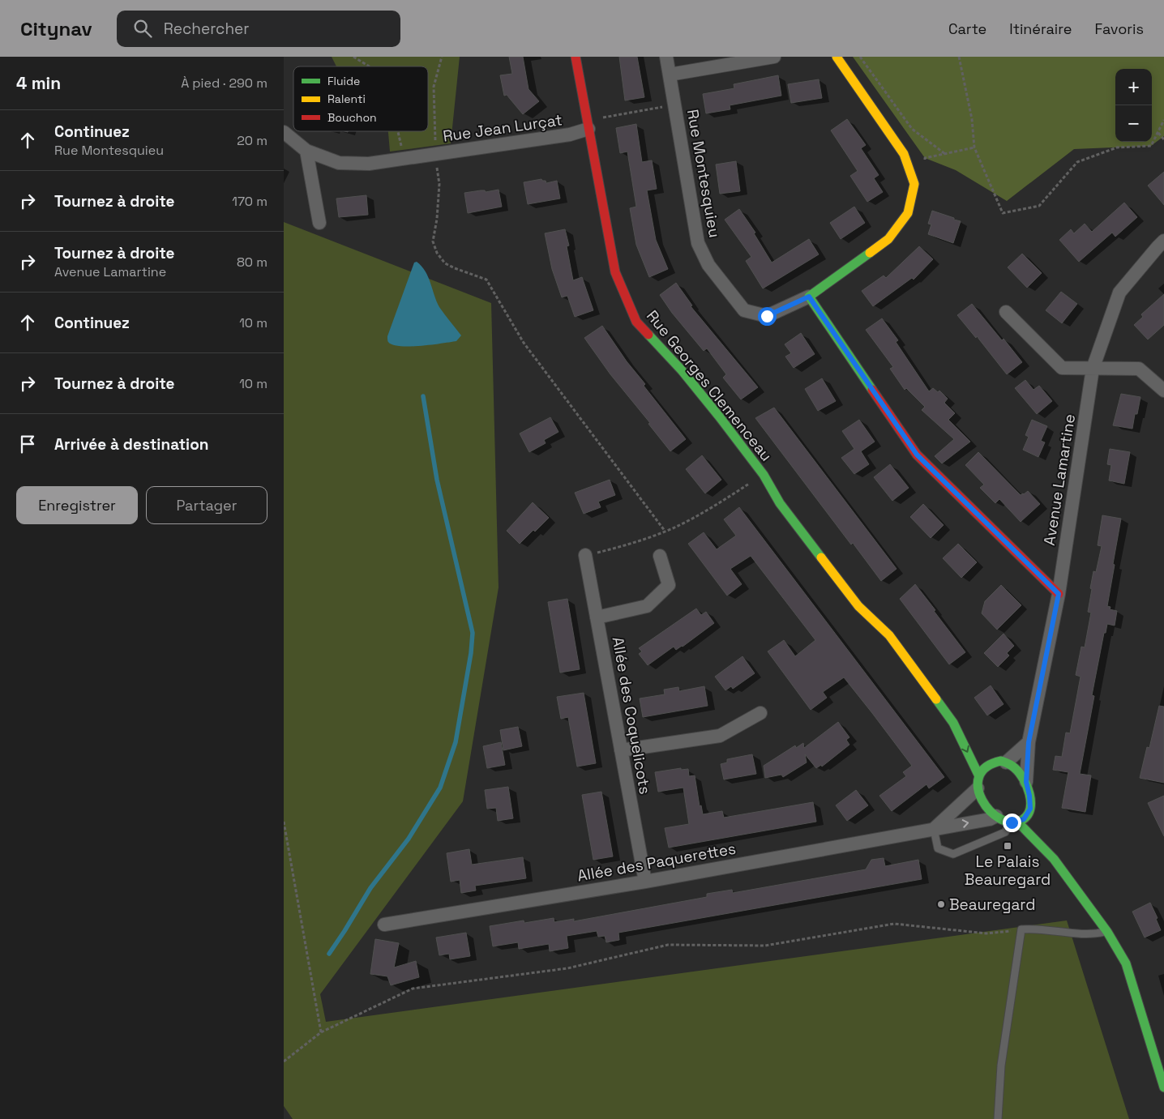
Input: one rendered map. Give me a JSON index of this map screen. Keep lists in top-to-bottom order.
{
  "streets": {
    "street": [
      "Rue Jean Lurçat",
      "Rue Montesquieu",
      "Rue Georges Clemenceau",
      "Avenue Lamartine",
      "Allée des Coquelicots",
      "Allée des Paquerettes"
    ]
  },
  "crossings": [
    ["Rue Jean Lurçat", "Rue Georges Clemenceau"],
    ["Rue Georges Clemenceau", "Avenue Lamartine"],
    ["Rue Georges Clemenceau", "Allée des Paquerettes"],
    ["Avenue Lamartine", "Allée des Paquerettes"],
    ["Allée des Coquelicots", "Allée des Paquerettes"]
  ],
  "places": {
    "transit": ["Le Palais Beauregard"],
    "other": ["Beauregard"]
  },
  "legend": ["Fluide", "Ralenti", "Bouchon"],
  "page": {
    "header": "Citynav",
    "search": "Rechercher",
    "nav": ["Carte", "Itinéraire", "Favoris"],
    "heading": ["4 min", "À pied · 290 m"],
    "map_buttons": ["+", "−"],
    "list": [
      ["Continuez", "Rue Montesquieu", "20 m"],
      ["Tournez à droite", "170 m"],
      ["Tournez à droite", "Avenue Lamartine", "80 m"],
      ["Continuez", "10 m"],
      ["Tournez à droite", "10 m"],
      "Arrivée à destination"
    ],
    "buttons": ["Enregistrer", "Partager"]
  }
}
